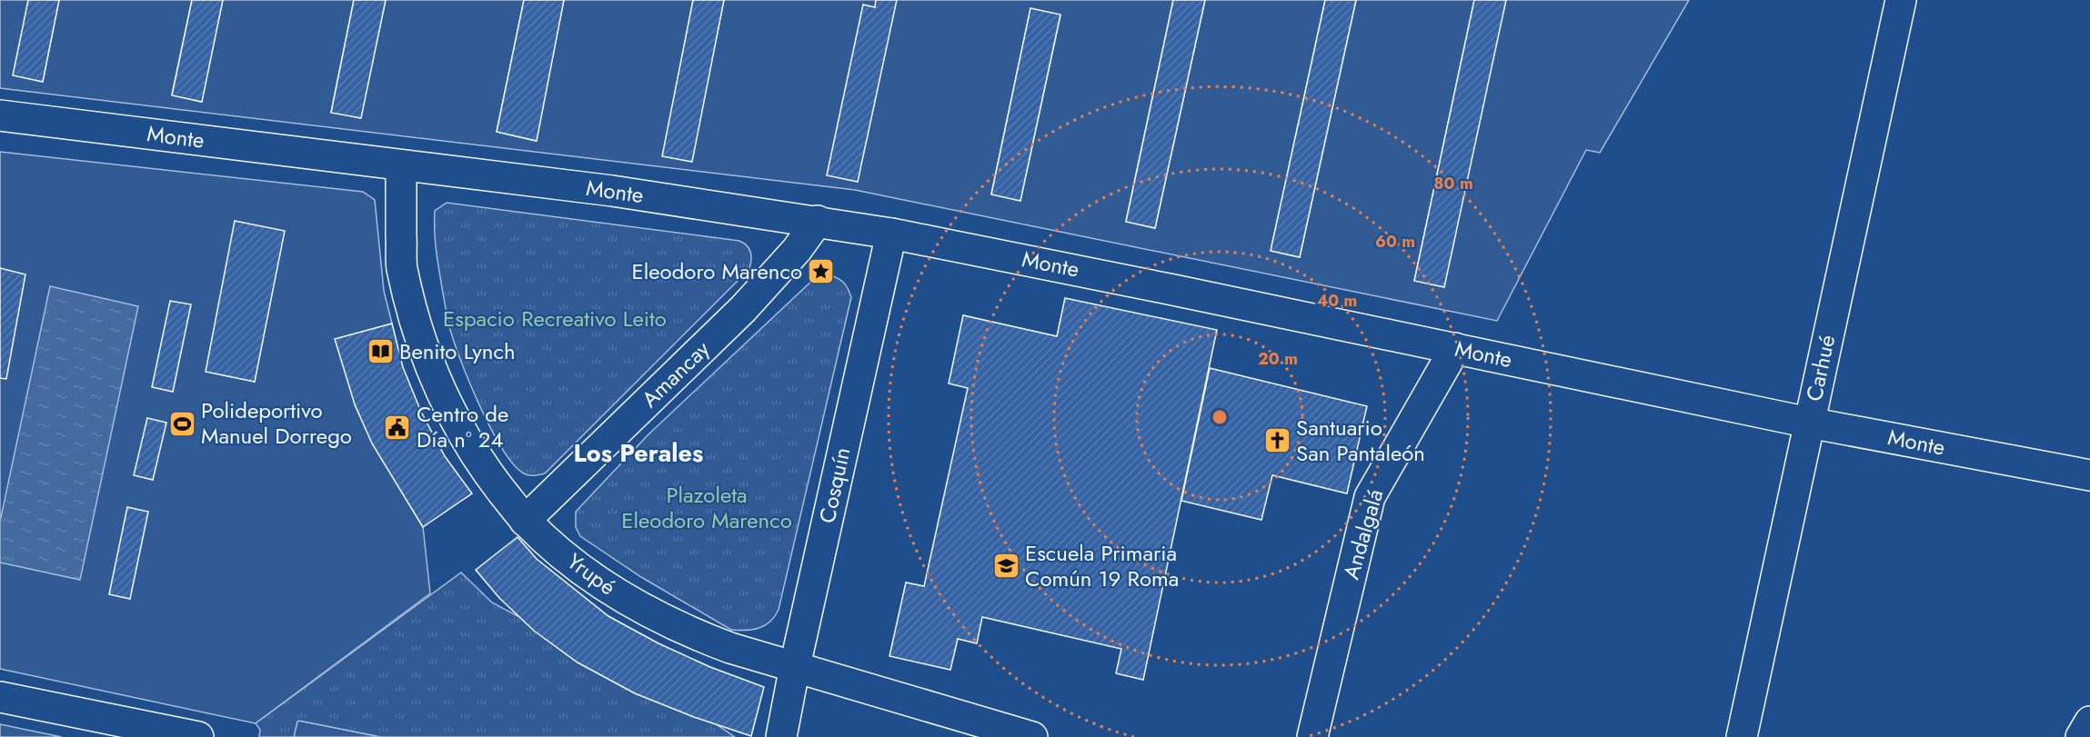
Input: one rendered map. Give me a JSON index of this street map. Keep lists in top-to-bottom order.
{
  "streets": {
    "street": [
      "Monte",
      "Carhué",
      "Amancay",
      "Cosquín",
      "Andalgalá",
      "Yrupé"
    ]
  },
  "crossings": [
    ["Monte", "Carhué"],
    ["Monte", "Amancay"],
    ["Monte", "Cosquín"],
    ["Monte", "Andalgalá"],
    ["Monte", "Yrupé"],
    ["Amancay", "Yrupé"],
    ["Cosquín", "Yrupé"]
  ],
  "districts": ["Los Perales"],
  "parks": ["Espacio Recreativo Leito", "Plazoleta Eleodoro Marenco"],
  "places": {
    "place": ["Eleodoro Marenco"],
    "library": ["Benito Lynch"],
    "sports": ["Polideportivo Manuel Dorrego"],
    "public building": ["Centro de Día n° 24"],
    "church": ["Santuario San Pantaleón"],
    "school or university": ["Escuela Primaria Común 19 Roma"]
  },
  "rings": [
    "80 m",
    "60 m",
    "40 m",
    "20 m"
  ]
}
